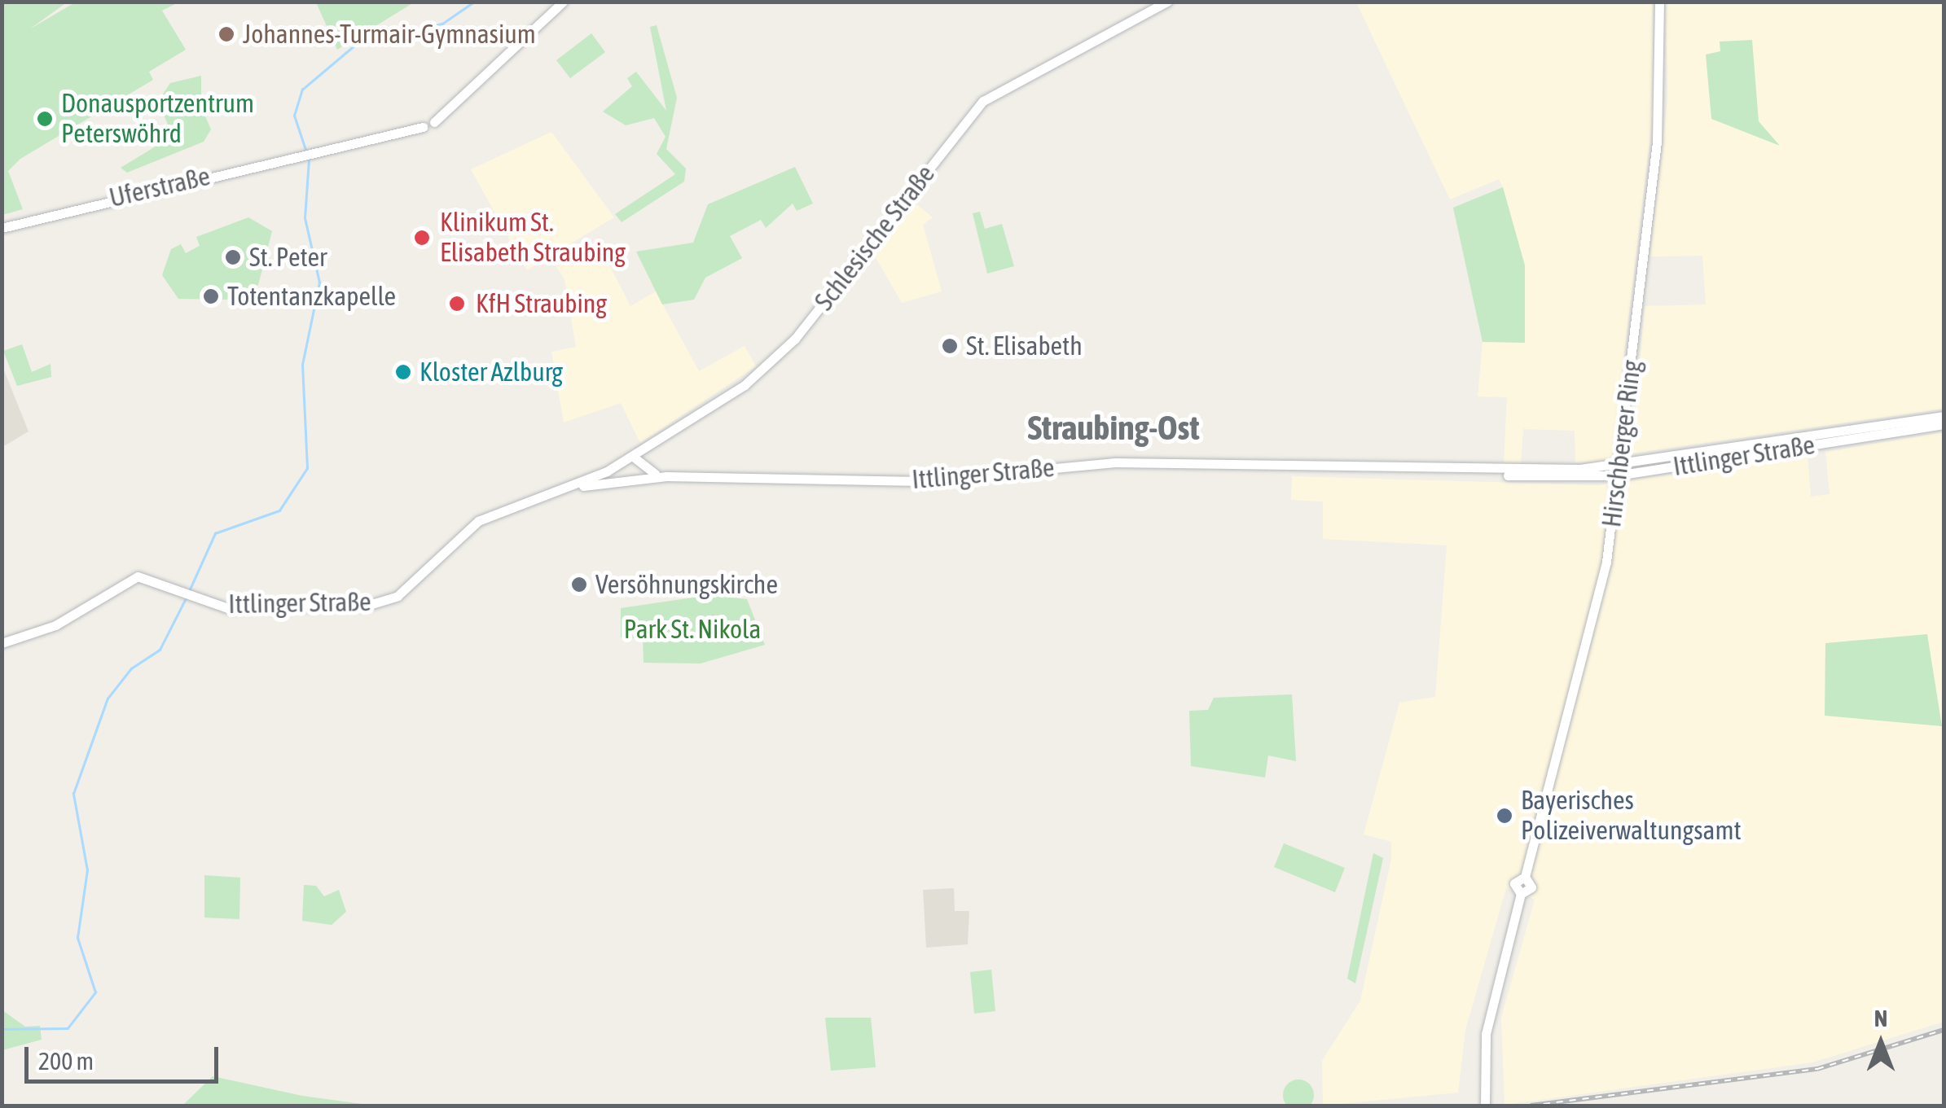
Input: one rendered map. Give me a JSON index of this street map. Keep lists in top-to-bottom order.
{
  "streets": {
    "street": [
      "Uferstraße",
      "Schlesische Straße",
      "Hirschberger Ring",
      "Ittlinger Straße"
    ]
  },
  "crossings": [
    ["Schlesische Straße", "Ittlinger Straße"],
    ["Hirschberger Ring", "Ittlinger Straße"]
  ],
  "districts": ["Straubing-Ost"],
  "parks": ["Park St. Nikola"],
  "places": [
    "Johannes-Turmair-Gymnasium",
    "Donausportzentrum Peterswöhrd",
    "Klinikum St. Elisabeth Straubing",
    "St. Peter",
    "Totentanzkapelle",
    "KfH Straubing",
    "St. Elisabeth",
    "Kloster Azlburg",
    "Versöhnungskirche",
    "Bayerisches Polizeiverwaltungsamt"
  ],
  "scale_bar": "200 m",
  "north": "top"
}
